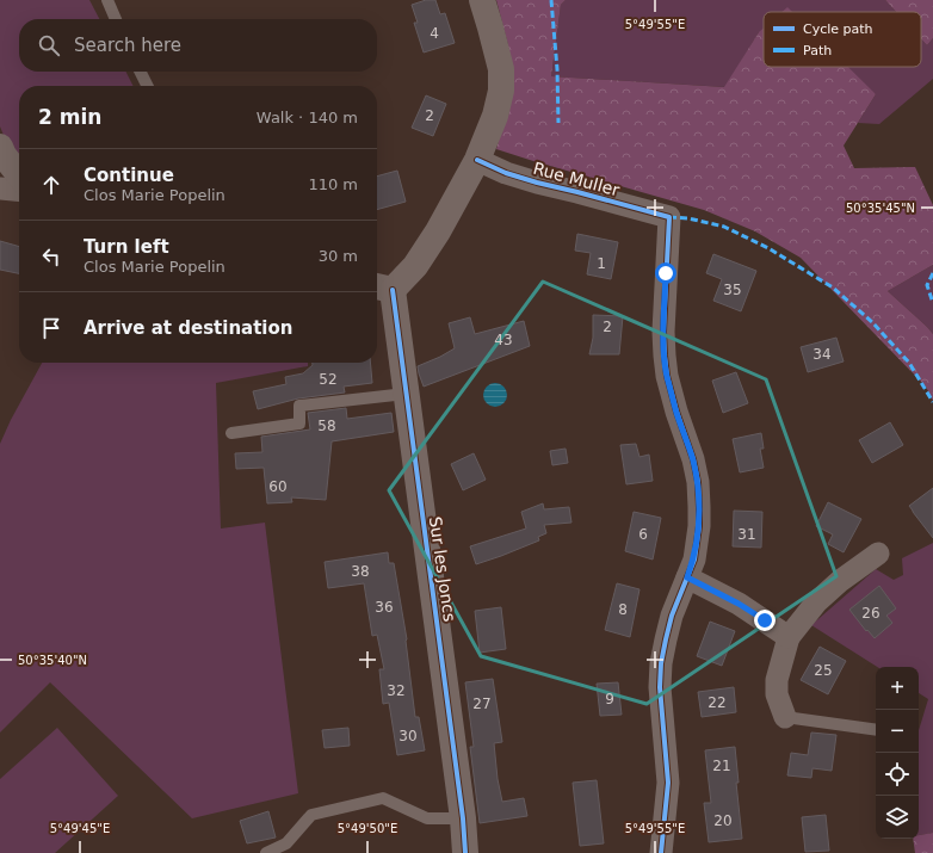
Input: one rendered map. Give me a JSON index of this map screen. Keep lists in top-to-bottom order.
{
  "streets": {
    "street": ["Rue Muller", "Sur les Joncs"]
  },
  "house_numbers": [
    "4",
    "2",
    "1",
    "35",
    "2",
    "43",
    "34",
    "52",
    "58",
    "60",
    "6",
    "31",
    "38",
    "36",
    "8",
    "26",
    "25",
    "32",
    "9",
    "22",
    "27",
    "30",
    "21",
    "20"
  ],
  "legend": ["Cycle path", "Path"],
  "page": {
    "search": "Search here",
    "heading": ["2 min", "Walk · 140 m"],
    "list": [
      ["Continue", "Clos Marie Popelin", "110 m"],
      ["Turn left", "Clos Marie Popelin", "30 m"],
      "Arrive at destination"
    ],
    "map_buttons": ["+", "−"]
  },
  "coordinates": [
    "5°49'55\"E",
    "50°35'45\"N",
    "50°35'40\"N",
    "5°49'45\"E",
    "5°49'50\"E"
  ]
}
